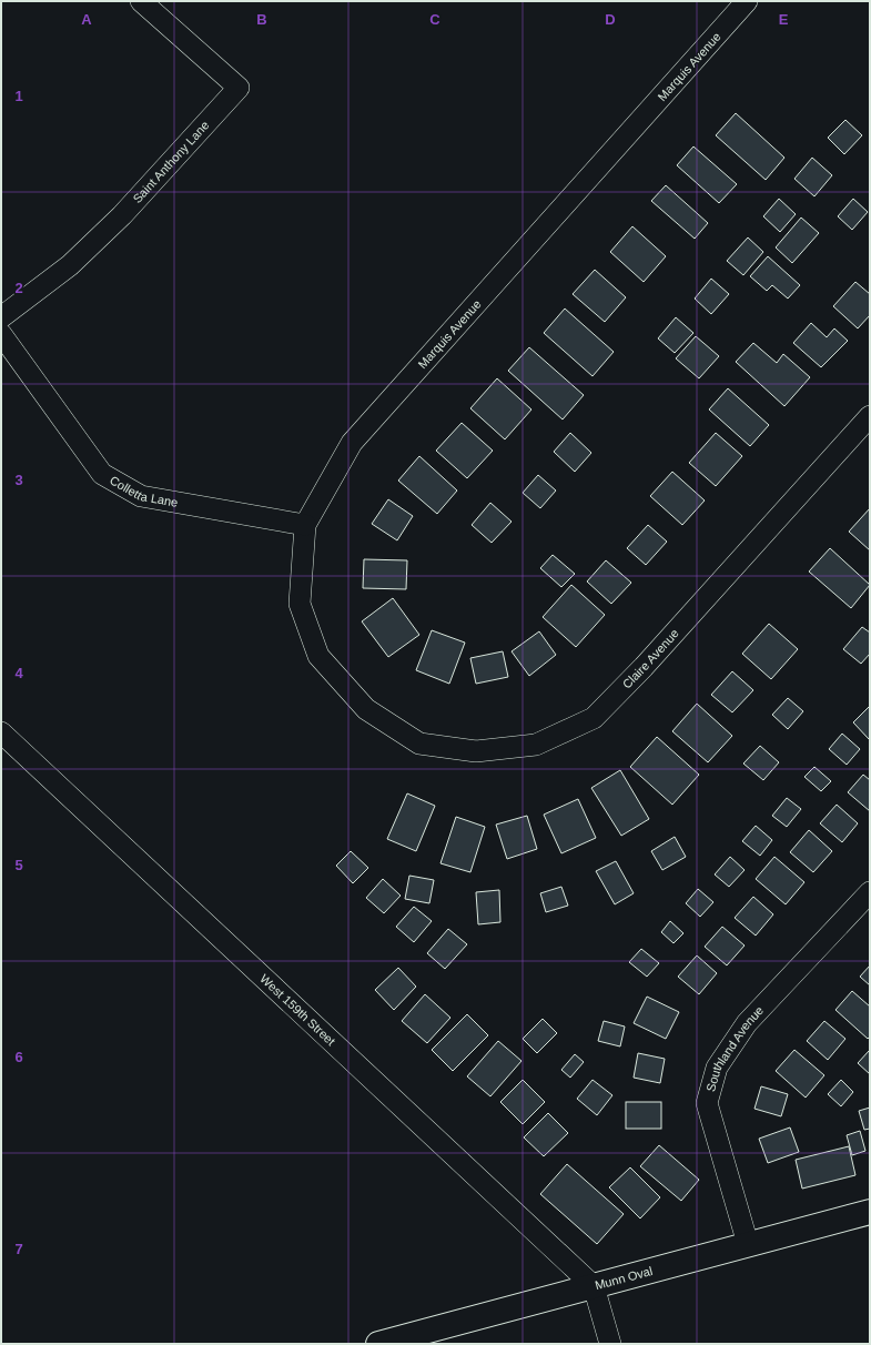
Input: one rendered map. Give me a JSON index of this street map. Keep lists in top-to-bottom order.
{
  "streets": {
    "street": [
      "Marquis Avenue",
      "Saint Anthony Lane",
      "Colletta Lane",
      "Claire Avenue",
      "West 159th Street",
      "Southland Avenue",
      "Munn Oval"
    ]
  },
  "crossings": [
    ["Marquis Avenue", "Colletta Lane"],
    ["Marquis Avenue", "Claire Avenue"],
    ["West 159th Street", "Munn Oval"],
    ["Southland Avenue", "Munn Oval"]
  ],
  "grid": {
    "columns": [
      "A",
      "B",
      "C",
      "D",
      "E"
    ],
    "rows": [
      "1",
      "2",
      "3",
      "4",
      "5",
      "6",
      "7"
    ]
  }
}
